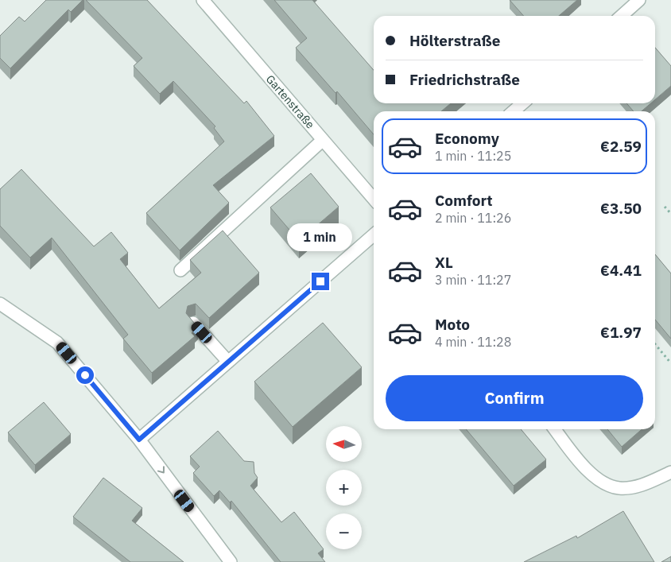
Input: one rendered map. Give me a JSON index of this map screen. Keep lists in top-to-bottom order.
{
  "streets": {
    "street": ["Gartenstraße"]
  },
  "north": "left",
  "page": {
    "banner": ["Hölterstraße", "Friedrichstraße"],
    "list": [
      {
        "name": "Economy",
        "note": "1 min · 11:25",
        "value": "€2.59"
      },
      {
        "name": "Comfort",
        "note": "2 min · 11:26",
        "value": "€3.50"
      },
      {
        "name": "XL",
        "note": "3 min · 11:27",
        "value": "€4.41"
      },
      {
        "name": "Moto",
        "note": "4 min · 11:28",
        "value": "€1.97"
      }
    ],
    "bubble": "1 min",
    "buttons": "Confirm",
    "map_buttons": ["+", "−"]
  }
}
